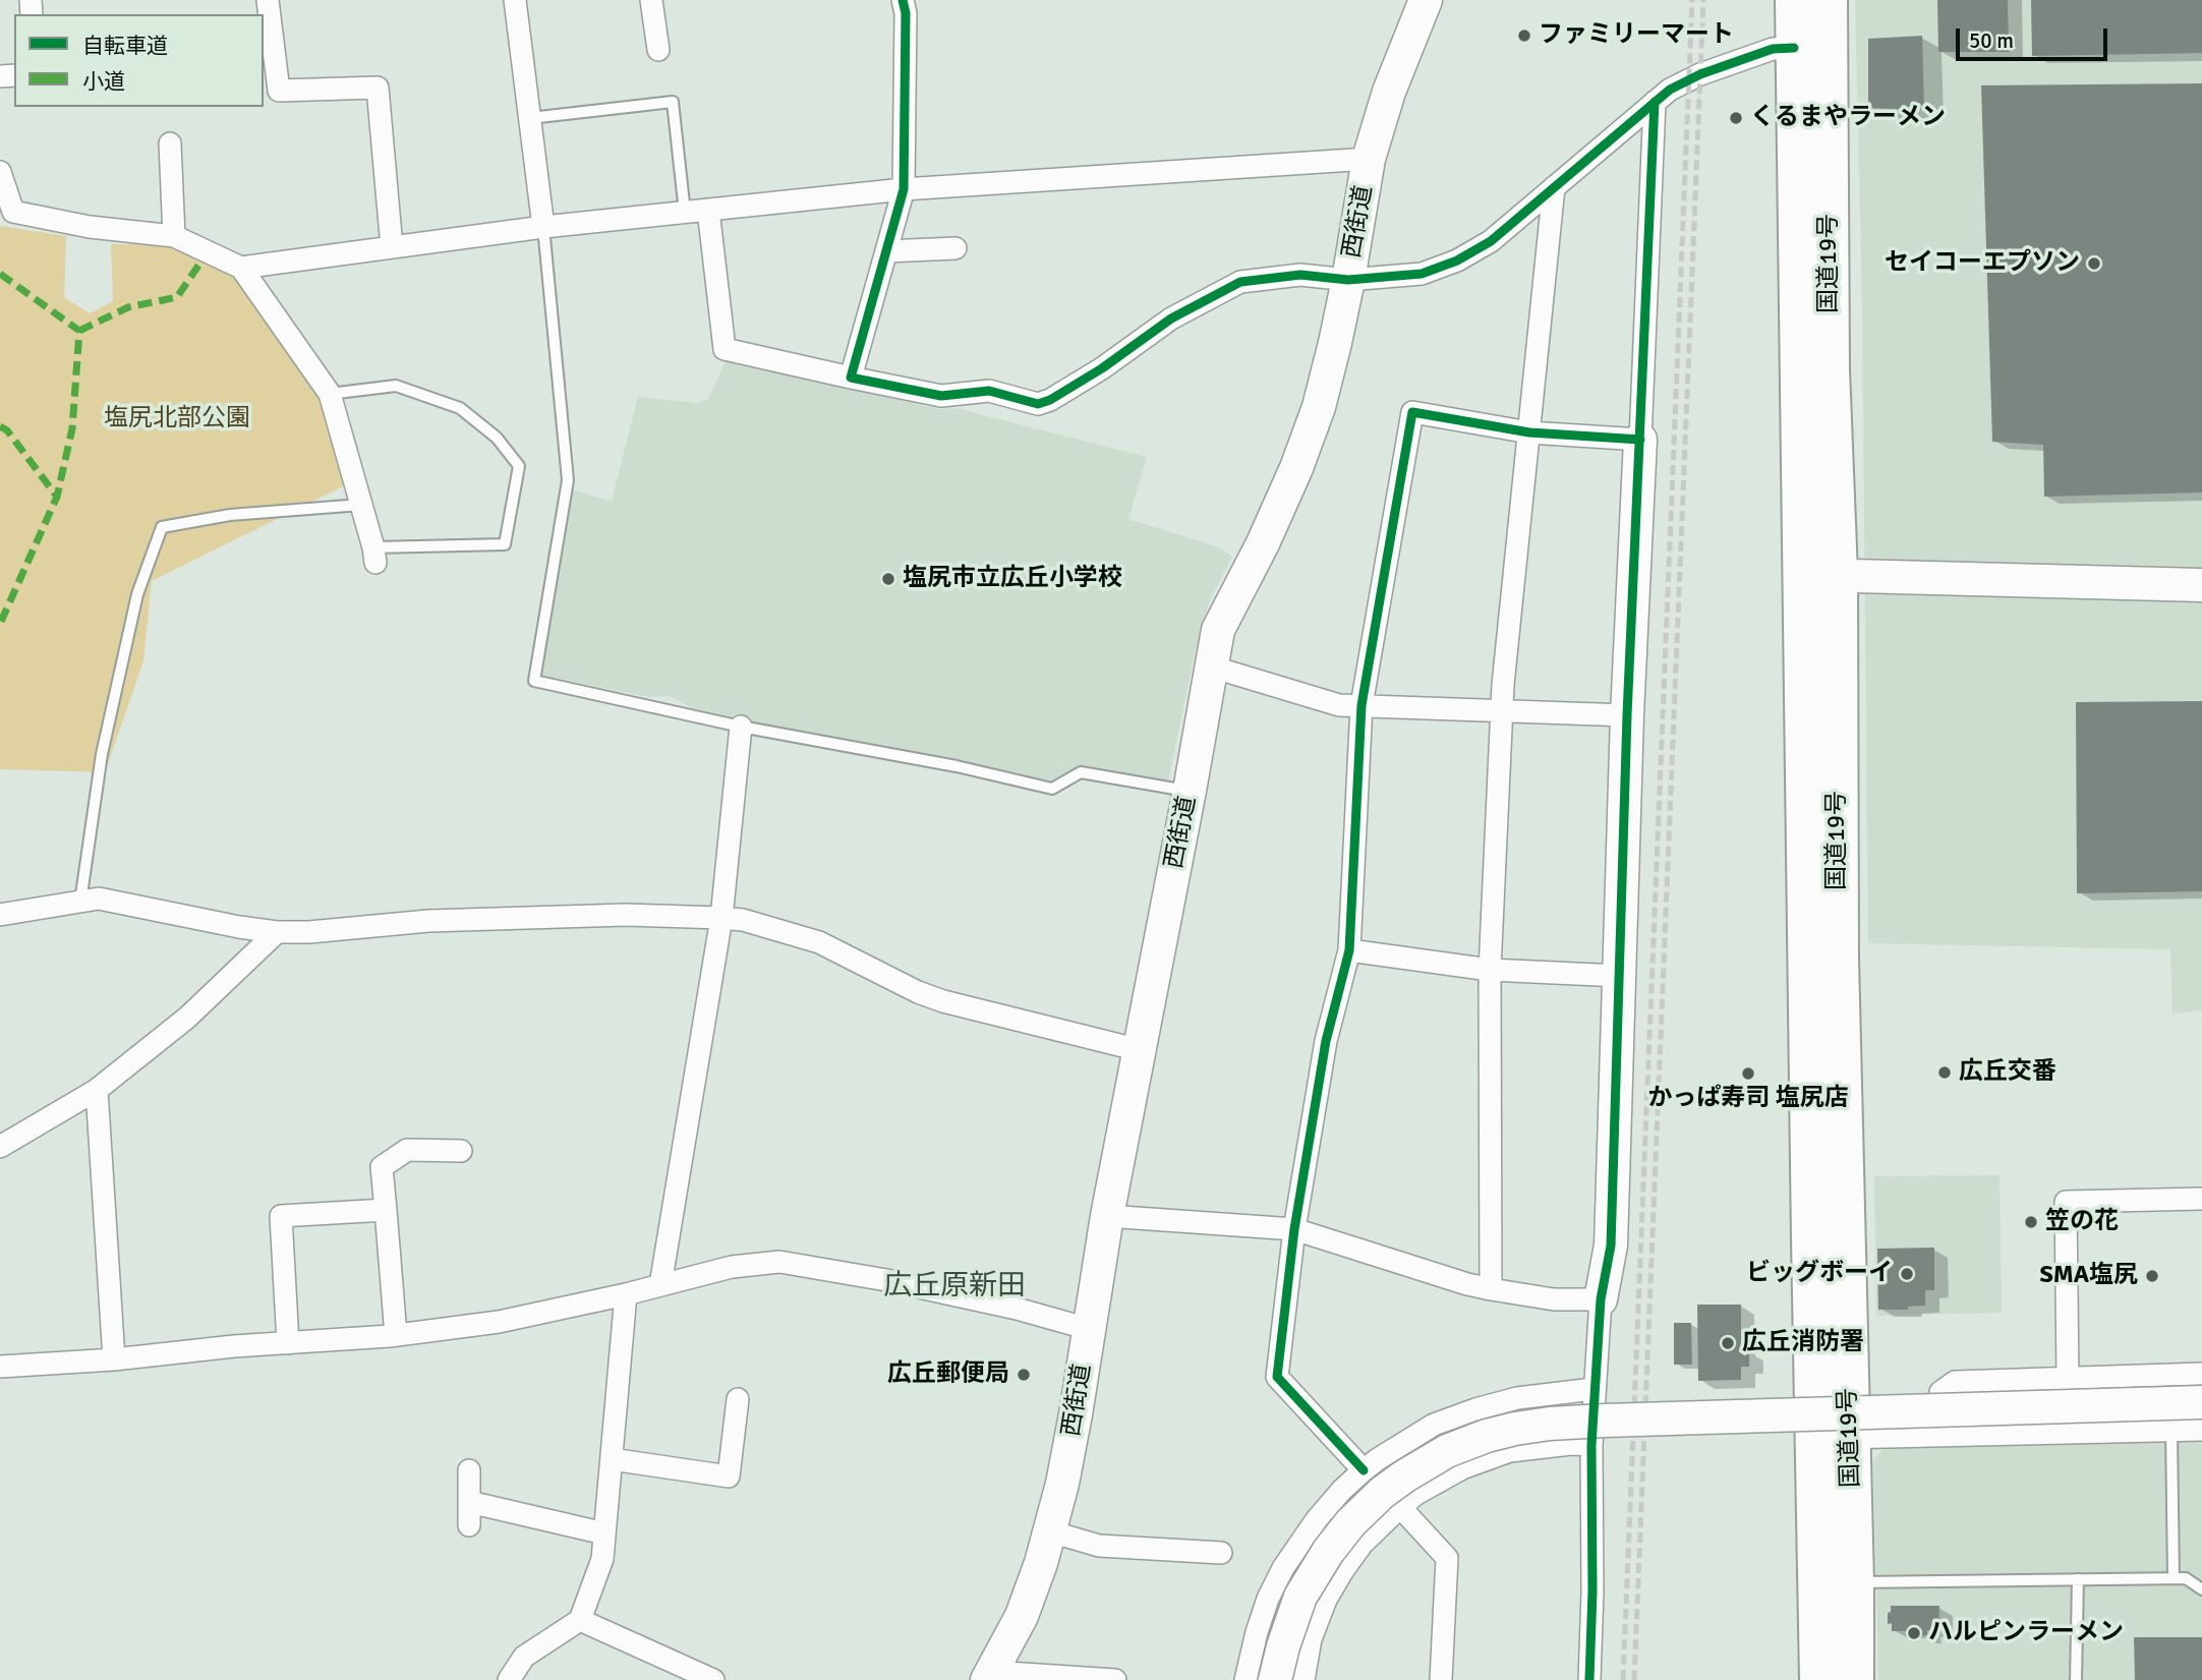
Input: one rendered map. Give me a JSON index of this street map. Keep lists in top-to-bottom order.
{
  "streets": {
    "highway": ["国道19号"],
    "street": ["西街道"]
  },
  "districts": ["広丘原新田"],
  "parks": ["塩尻北部公園"],
  "places": [
    "ファミリーマート",
    "くるまやラーメン",
    "セイコーエプソン",
    "塩尻市立広丘小学校",
    "広丘交番",
    "かっぱ寿司 塩尻店",
    "笠の花",
    "ビッグボーイ",
    "SMA塩尻",
    "広丘消防署",
    "広丘郵便局",
    "ハルピンラーメン"
  ],
  "legend": ["自転車道", "小道"],
  "scale_bar": "50 m"
}
